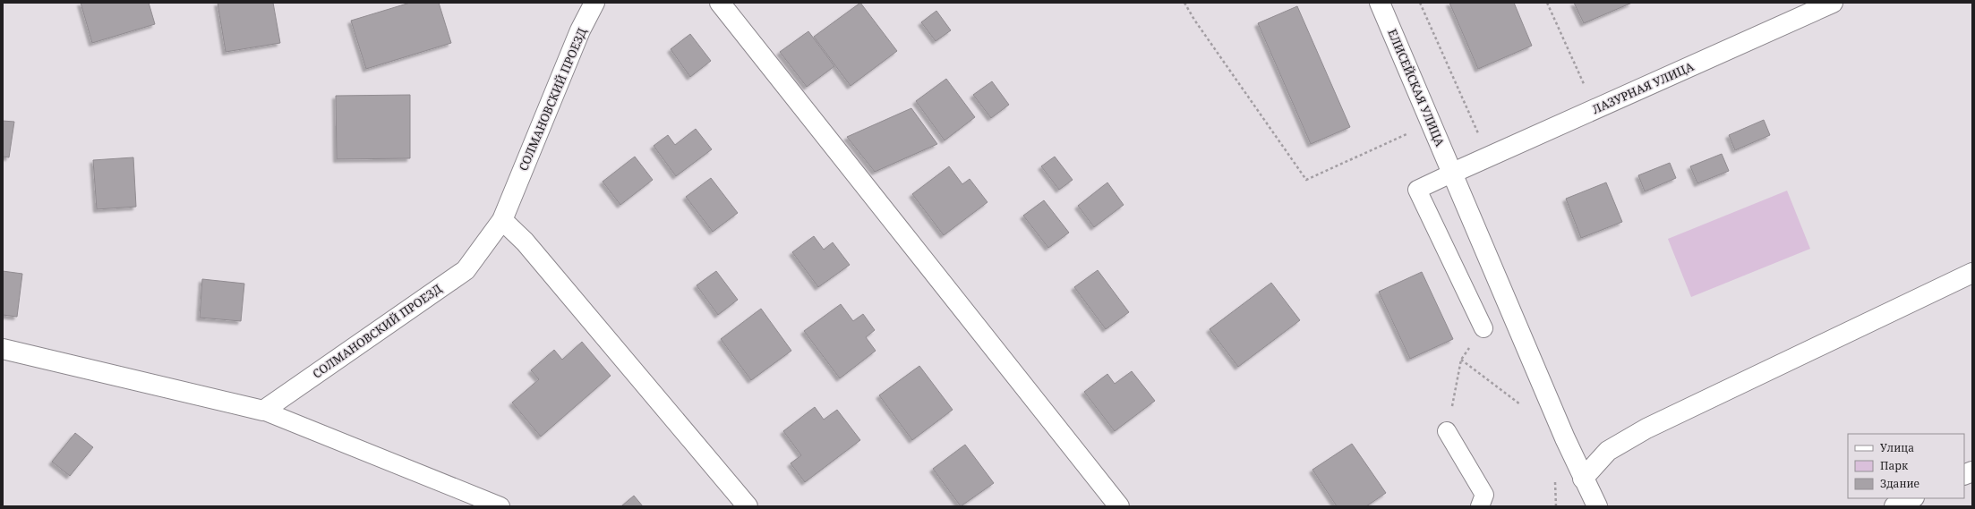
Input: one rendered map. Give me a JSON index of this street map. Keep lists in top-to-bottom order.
{
  "streets": {
    "main road": ["ЕЛИСЕЙСКАЯ УЛИЦА", "ЛАЗУРНАЯ УЛИЦА", "СОЛМАНОВСКИЙ ПРОЕЗД"]
  },
  "crossings": [
    ["ЕЛИСЕЙСКАЯ УЛИЦА", "ЛАЗУРНАЯ УЛИЦА"]
  ],
  "legend": ["Улица", "Парк", "Здание"]
}
